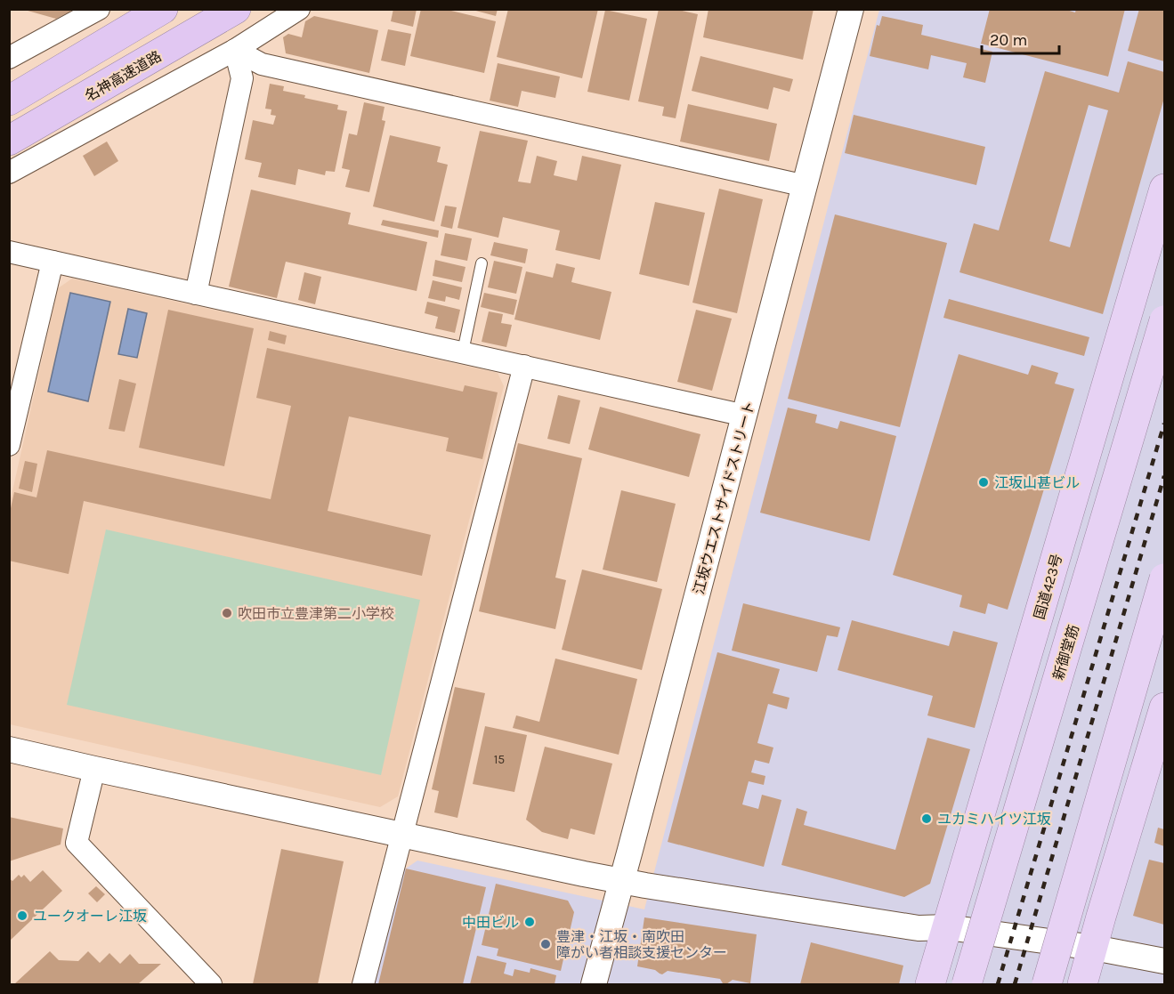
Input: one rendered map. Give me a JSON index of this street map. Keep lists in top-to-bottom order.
{
  "streets": {
    "highway": ["名神高速道路", "国道423号", "新御堂筋"],
    "street": ["江坂ウエストサイドストリート"]
  },
  "places": [
    "江坂山甚ビル",
    "吹田市立豊津第二小学校",
    "ユカミハイツ江坂",
    "ユークオーレ江坂",
    "中田ビル",
    "豊津・江坂・南吹田 障がい者相談支援センター"
  ],
  "house_numbers": ["15"],
  "scale_bar": "20 m"
}
